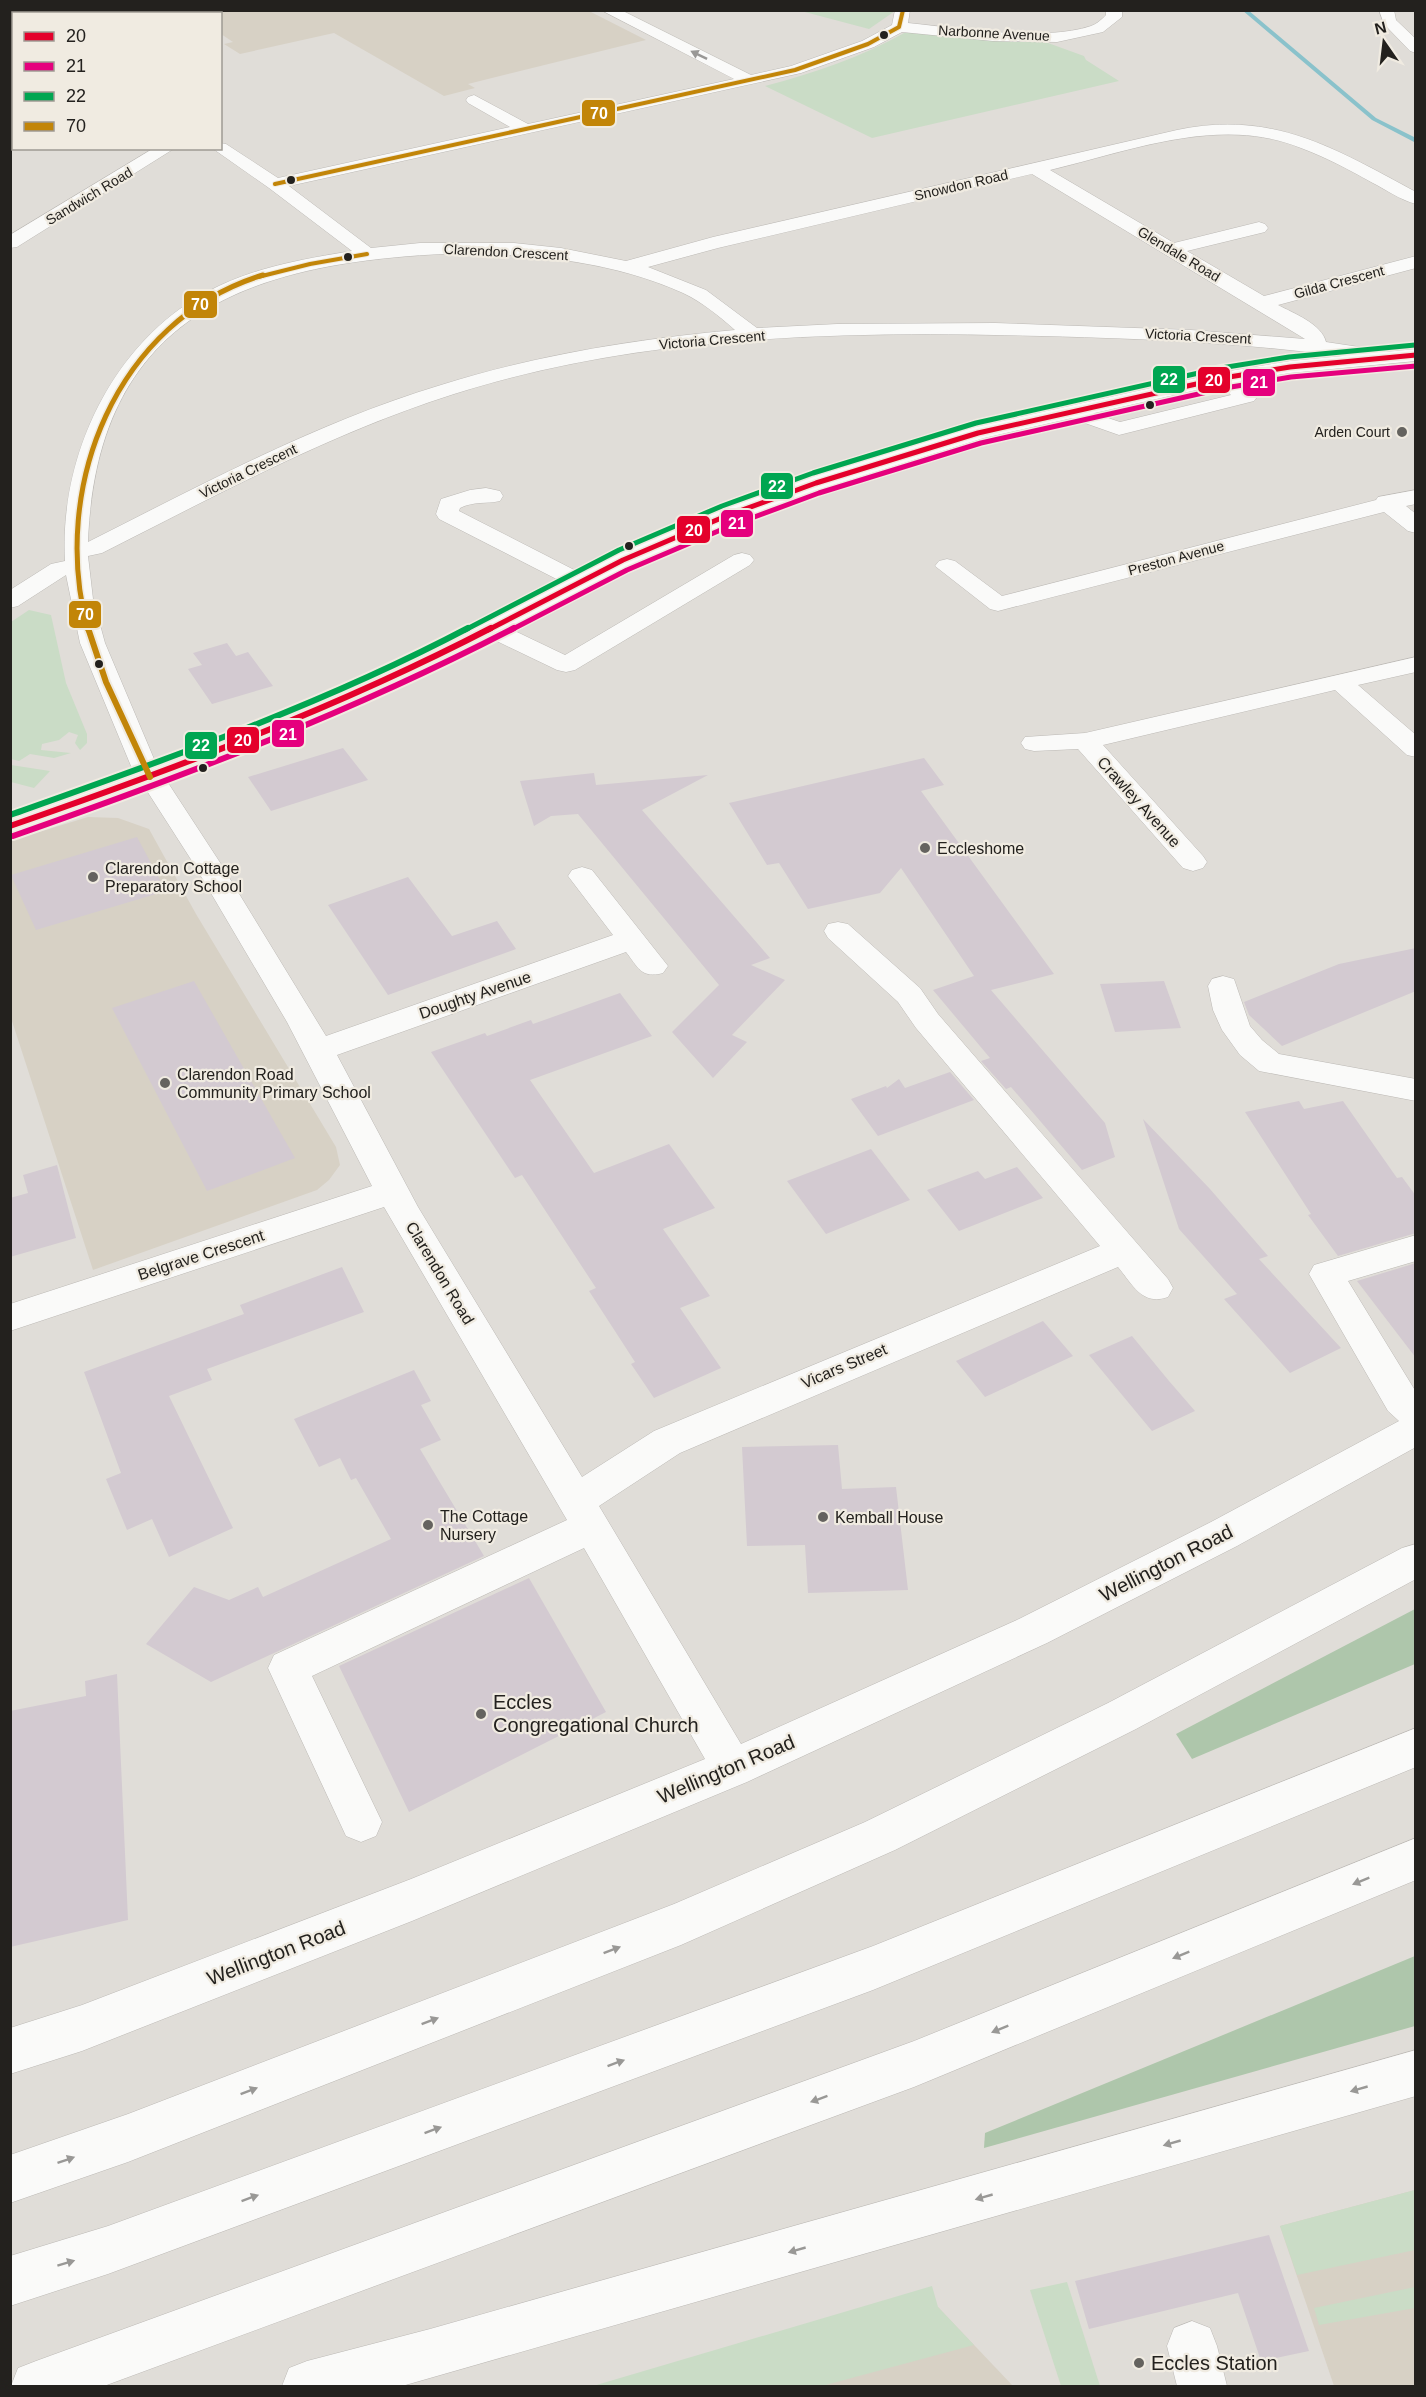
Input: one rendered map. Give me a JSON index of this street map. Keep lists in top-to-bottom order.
{
  "streets": {
    "main road": [
      "Narbonne Avenue",
      "Snowdon Road",
      "Sandwich Road",
      "Clarendon Crescent",
      "Glendale Road",
      "Gilda Crescent",
      "Victoria Crescent",
      "Preston Avenue",
      "Crawley Avenue",
      "Doughty Avenue",
      "Belgrave Crescent",
      "Clarendon Road",
      "Vicars Street",
      "Wellington Road"
    ]
  },
  "crossings": [
    ["Snowdon Road", "Clarendon Crescent"],
    ["Snowdon Road", "Glendale Road"],
    ["Clarendon Crescent", "Victoria Crescent"],
    ["Clarendon Crescent", "Clarendon Road"],
    ["Glendale Road", "Gilda Crescent"],
    ["Glendale Road", "Victoria Crescent"],
    ["Doughty Avenue", "Clarendon Road"],
    ["Belgrave Crescent", "Clarendon Road"],
    ["Clarendon Road", "Vicars Street"],
    ["Clarendon Road", "Wellington Road"]
  ],
  "places": [
    "Arden Court",
    "Eccleshome",
    "Clarendon Cottage Preparatory School",
    "Clarendon Road Community Primary School",
    "Kemball House",
    "The Cottage Nursery",
    "Eccles Congregational Church",
    "Eccles Station"
  ],
  "lines": [
    "transit line 70",
    "transit line 22",
    "transit line 20",
    "transit line 21"
  ],
  "legend": [
    "20",
    "21",
    "22",
    "70"
  ],
  "north": "top"
}
